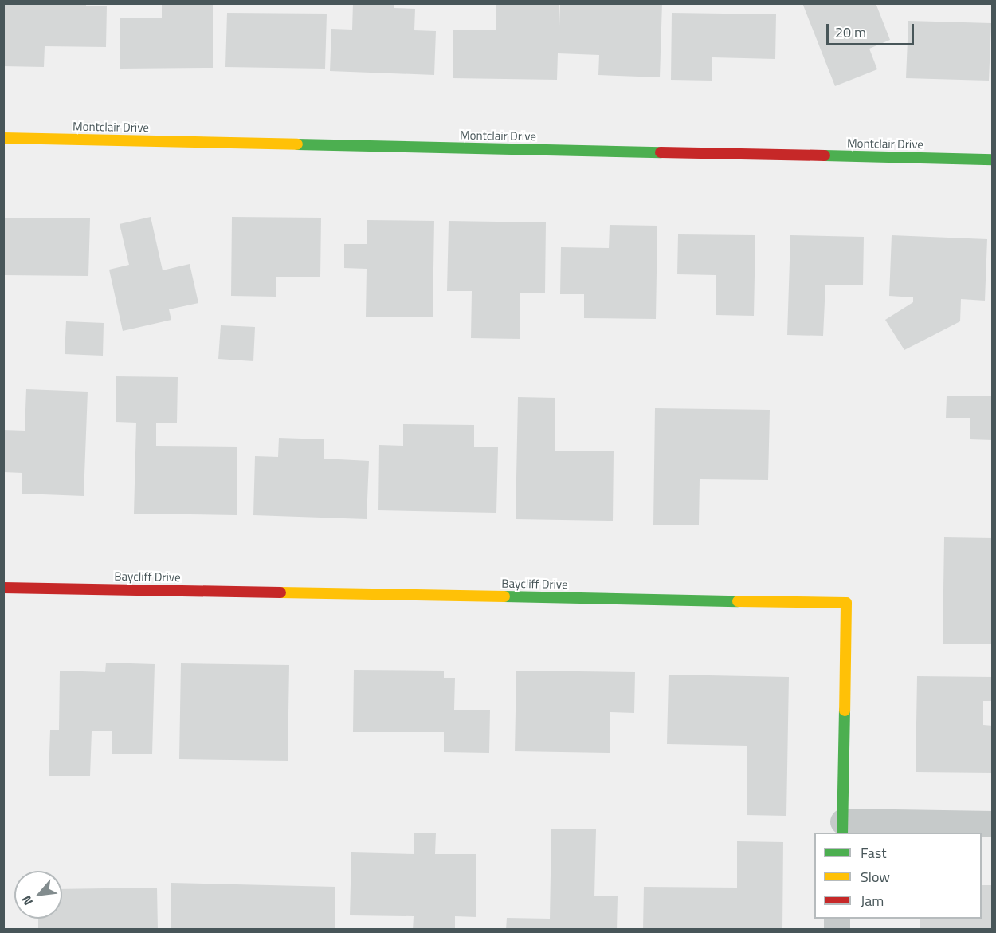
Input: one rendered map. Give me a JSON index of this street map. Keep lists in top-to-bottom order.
{
  "streets": {
    "street": ["Montclair Drive", "Baycliff Drive"]
  },
  "legend": ["Fast", "Slow", "Jam"],
  "scale_bar": "20 m",
  "north": "bottom left"
}
